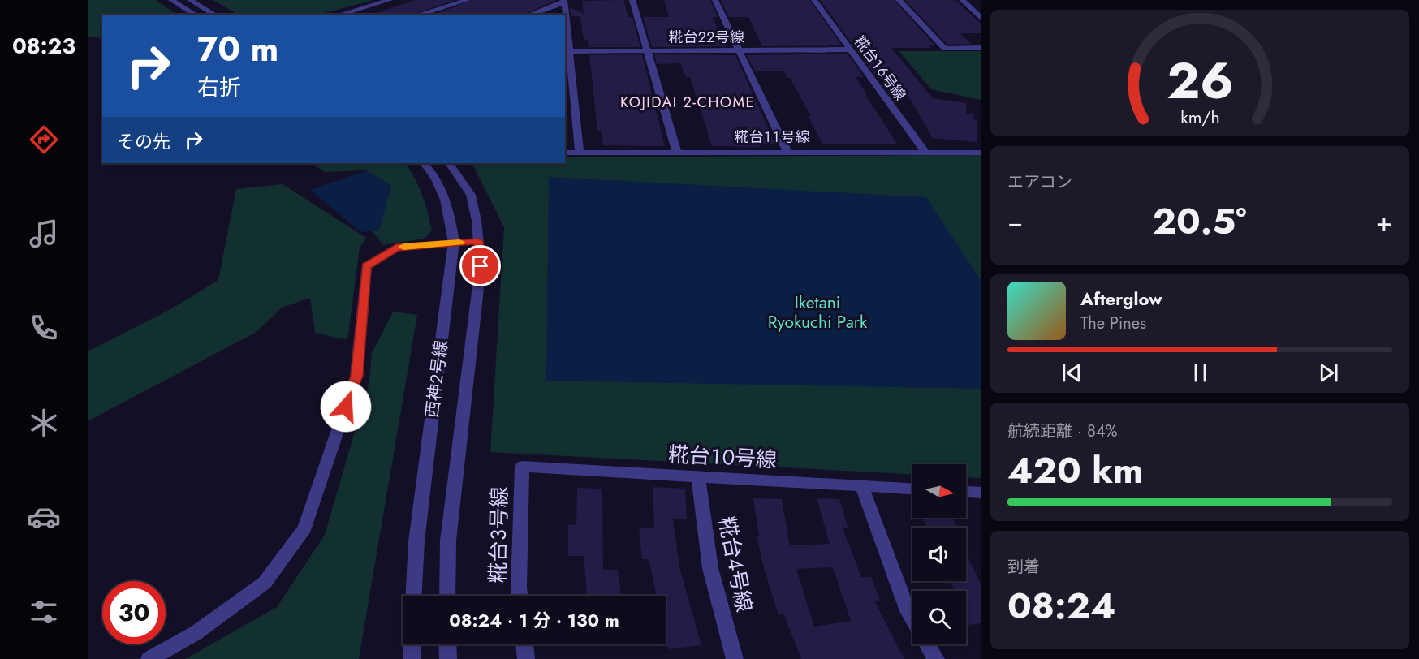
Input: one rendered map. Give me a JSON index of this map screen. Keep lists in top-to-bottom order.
{
  "streets": {
    "street": [
      "糀台２２号線",
      "糀台１６号線",
      "糀台１１号線",
      "西神２号線",
      "糀台１０号線",
      "糀台３号線",
      "糀台４号線"
    ]
  },
  "crossings": [
    ["糀台２２号線", "糀台１６号線"],
    ["糀台１６号線", "糀台１１号線"],
    ["糀台１０号線", "糀台３号線"],
    ["糀台１０号線", "糀台４号線"]
  ],
  "districts": ["KOJIDAI 2-CHOME"],
  "parks": ["Iketani Ryokuchi Park"],
  "north": "right",
  "page": {
    "tabs": "08:23",
    "turn": ["70 m", "右折"],
    "then": "その先",
    "tile": [
      "エアコン",
      ["航続距離 · 84%", "420 km"],
      ["到着", "08:24"]
    ],
    "heat": ["−", "20.5°", "+"],
    "song": ["Afterglow", "The Pines"],
    "limit": "30",
    "trip": "08:24 · 1 分 · 130 m",
    "gauge": ["26", "km/h"]
  }
}
